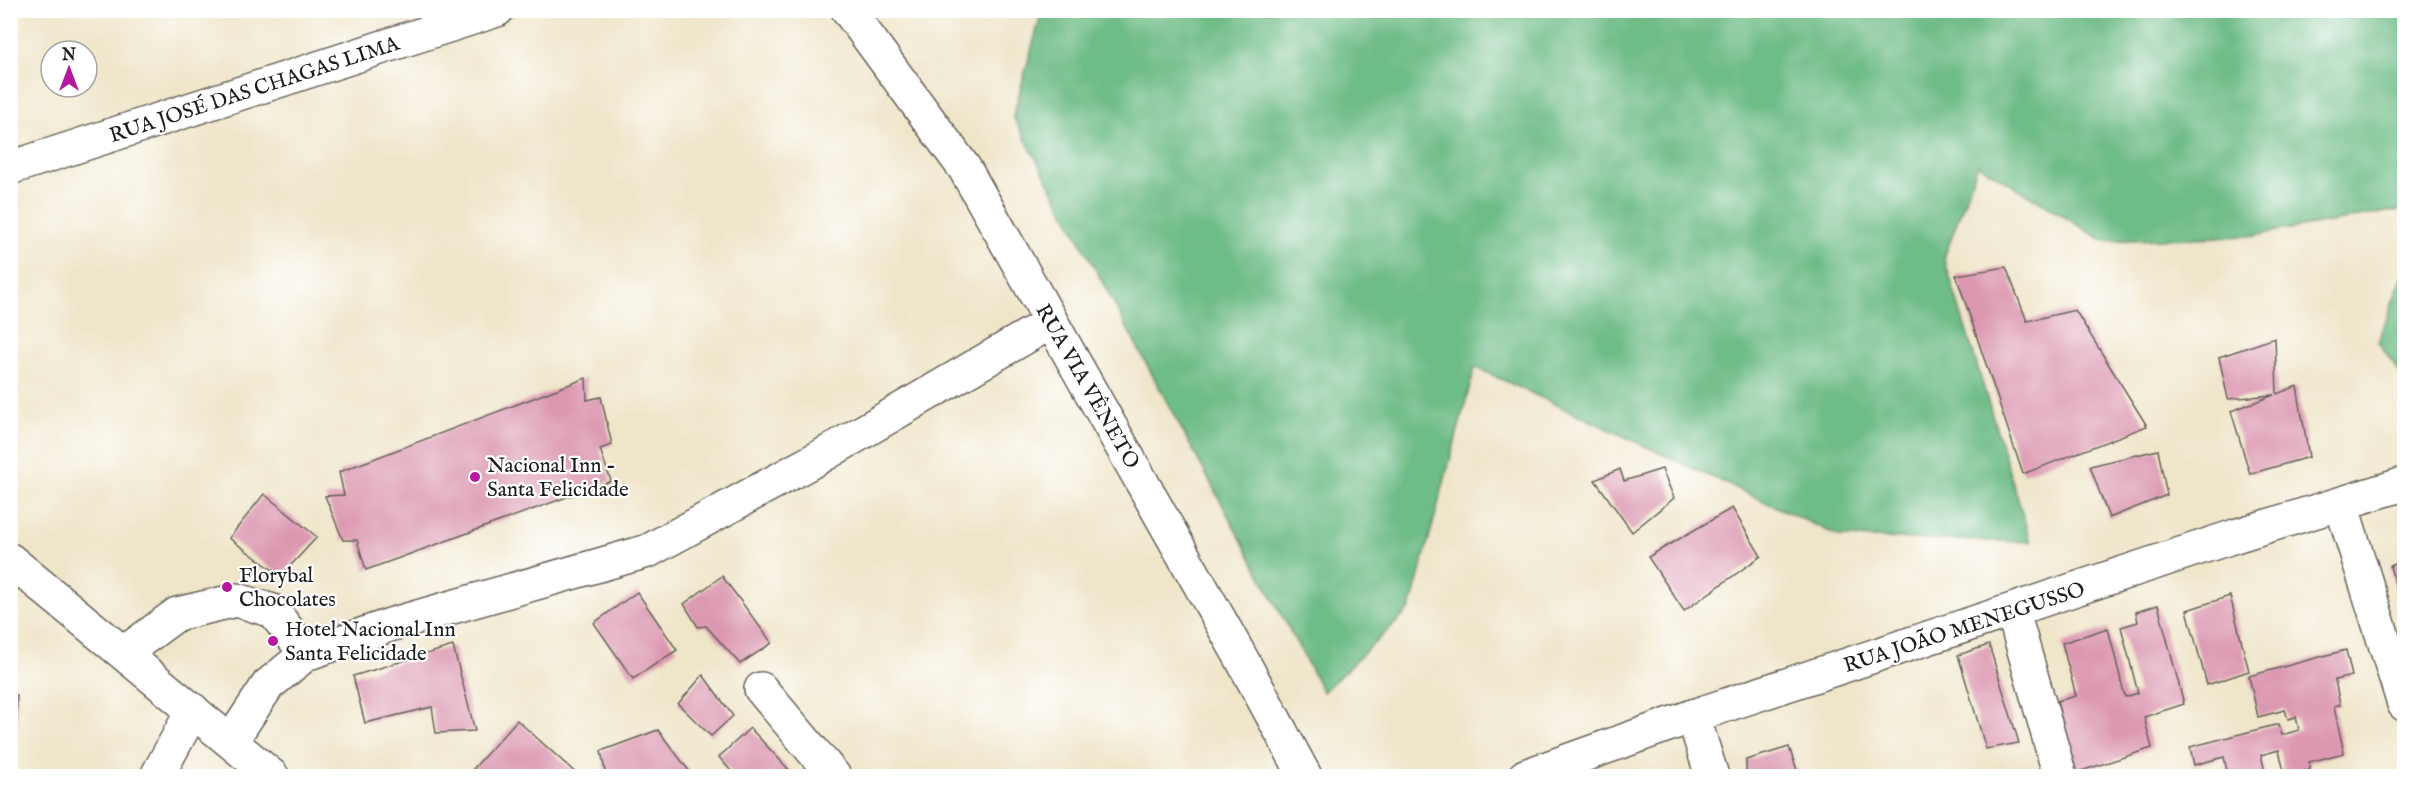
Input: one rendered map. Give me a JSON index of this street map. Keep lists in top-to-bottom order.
{
  "streets": {
    "street": ["RUA JOSÉ DAS CHAGAS LIMA", "RUA VIA VÊNETO", "RUA JOÃO MENEGUSSO"]
  },
  "places": ["Nacional Inn - Santa Felicidade", "Florybal Chocolates", "Hotel Nacional Inn Santa Felicidade"],
  "north": "top"
}
